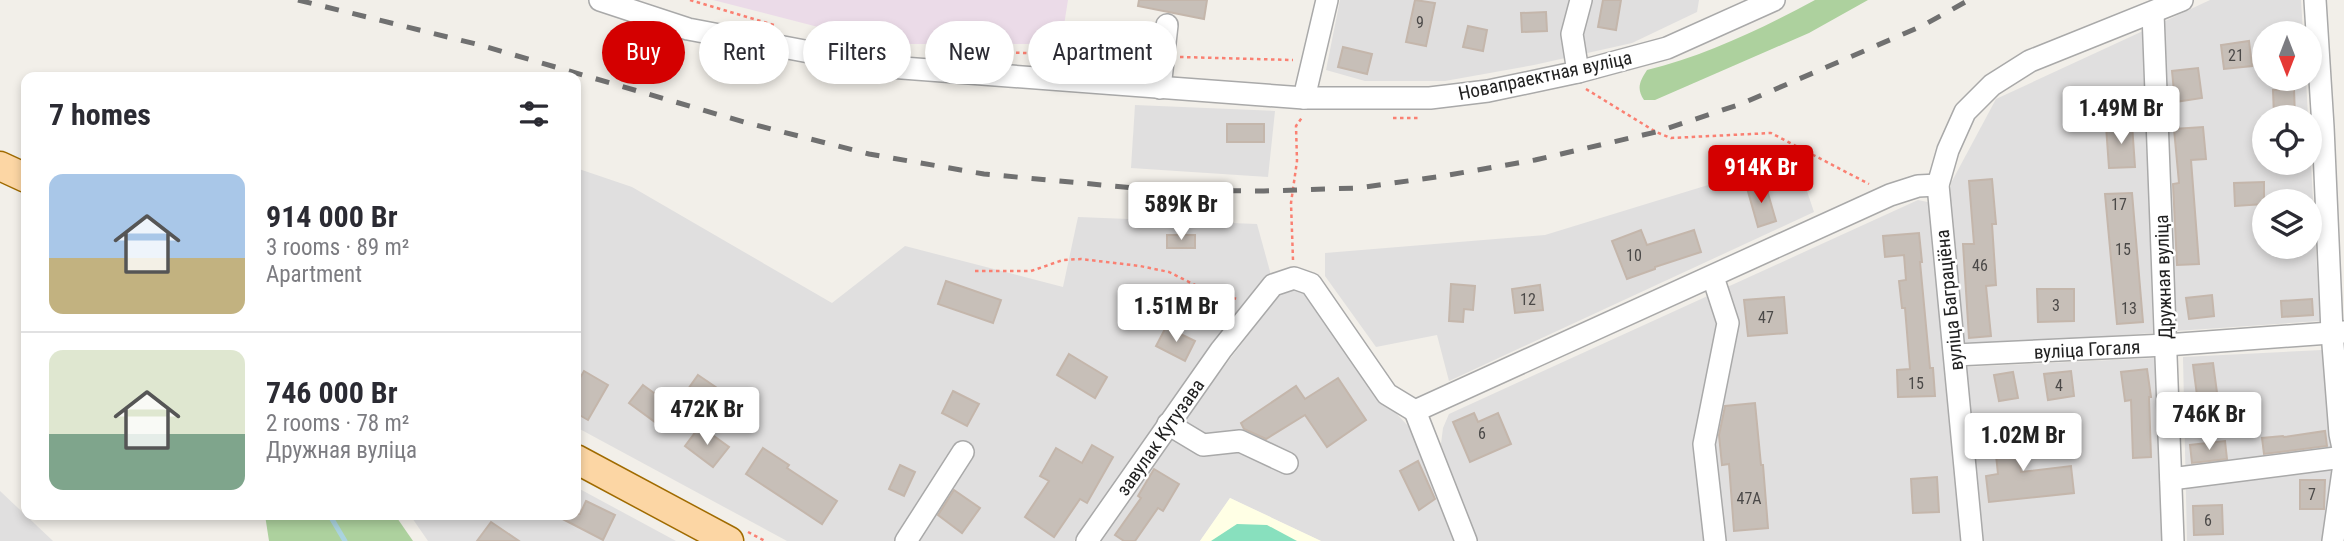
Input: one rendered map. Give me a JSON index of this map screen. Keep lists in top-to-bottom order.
{
  "streets": {
    "street": [
      "Новапраектная вуліца",
      "Дружная вуліца",
      "вуліца Баграціёна",
      "вуліца Гогаля",
      "завулак Кутузава"
    ]
  },
  "crossings": [
    ["Дружная вуліца", "вуліца Гогаля"],
    ["вуліца Баграціёна", "вуліца Гогаля"]
  ],
  "house_numbers": [
    "9",
    "21",
    "17",
    "15",
    "10",
    "46",
    "12",
    "3",
    "13",
    "47",
    "15",
    "4",
    "6",
    "7",
    "47А",
    "6"
  ],
  "north": "bottom",
  "page": {
    "chip": [
      "Buy",
      "Rent",
      "Filters",
      "New",
      "Apartment"
    ],
    "heading": "7 homes",
    "price": [
      "1.49M Br",
      "914K Br",
      "589K Br",
      "1.51M Br",
      "472K Br",
      "746K Br",
      "1.02M Br"
    ],
    "list": [
      {
        "name": "914 000 Br",
        "note": "3 rooms · 89 m² · Apartment"
      },
      {
        "name": "746 000 Br",
        "note": "2 rooms · 78 m² · Дружная вуліца"
      }
    ]
  }
}
